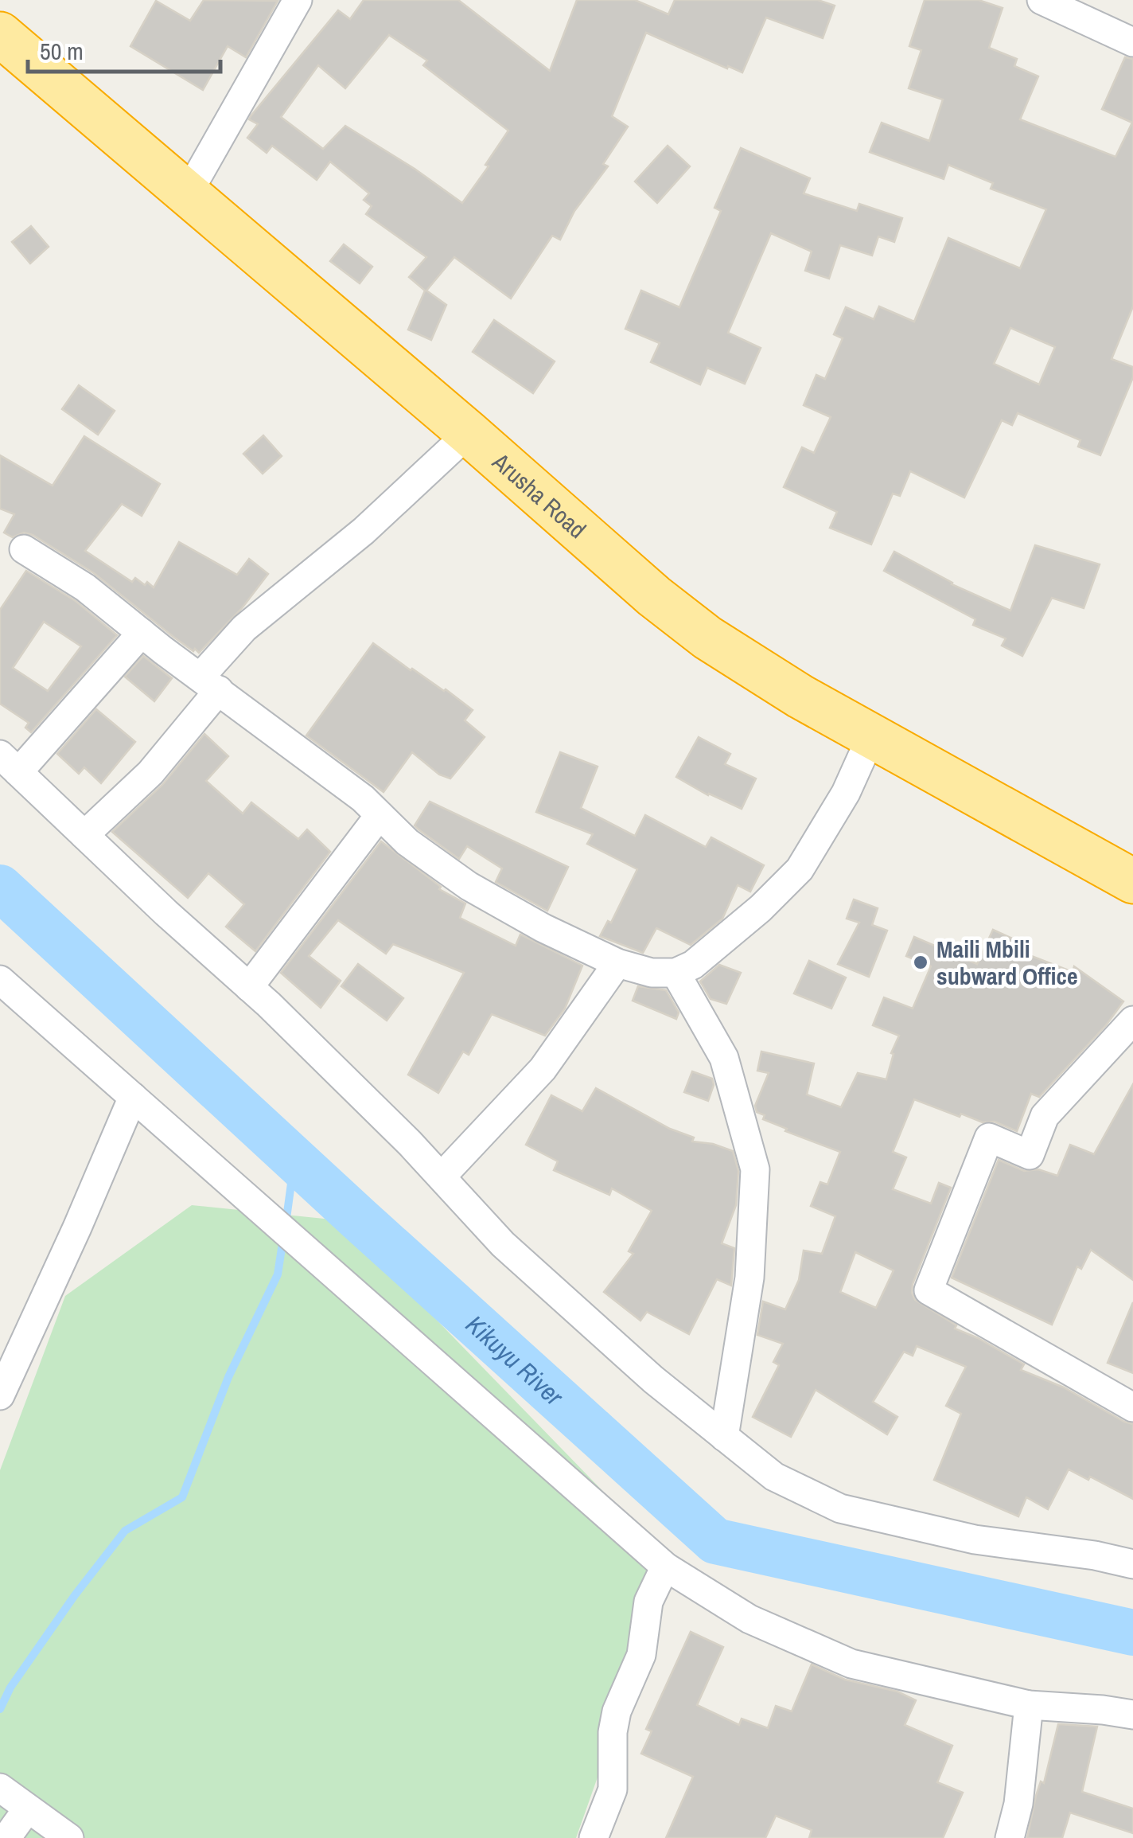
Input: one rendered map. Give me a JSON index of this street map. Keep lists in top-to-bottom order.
{
  "streets": {
    "highway": ["Arusha Road"]
  },
  "water": ["Kikuyu River"],
  "places": ["Maili Mbili subward Office"],
  "scale_bar": "50 m"
}
